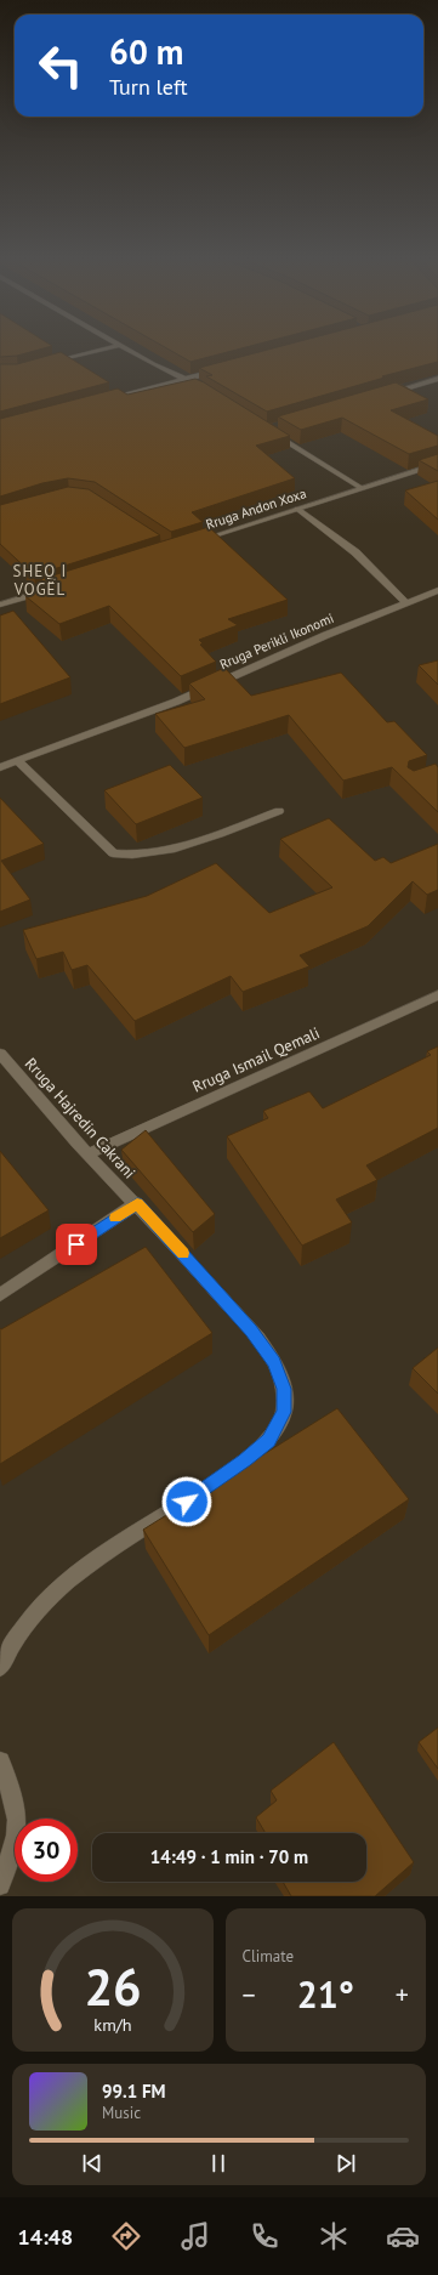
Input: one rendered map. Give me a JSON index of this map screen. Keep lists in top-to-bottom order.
{
  "streets": {
    "street": [
      "Rruga Andon Xoxa",
      "Rruga Perikli Ikonomi",
      "Rruga Ismail Qemali",
      "Rruga Hajredin Cakrani"
    ]
  },
  "crossings": [
    ["Rruga Ismail Qemali", "Rruga Hajredin Cakrani"]
  ],
  "districts": ["SHEQ I VOGËL"],
  "page": {
    "turn": ["60 m", "Turn left"],
    "limit": "30",
    "trip": "14:49 · 1 min · 70 m",
    "tile": "Climate",
    "heat": ["−", "21°", "+"],
    "song": ["99.1 FM", "Music"],
    "tabs": "14:48",
    "gauge": ["26", "km/h"]
  }
}
